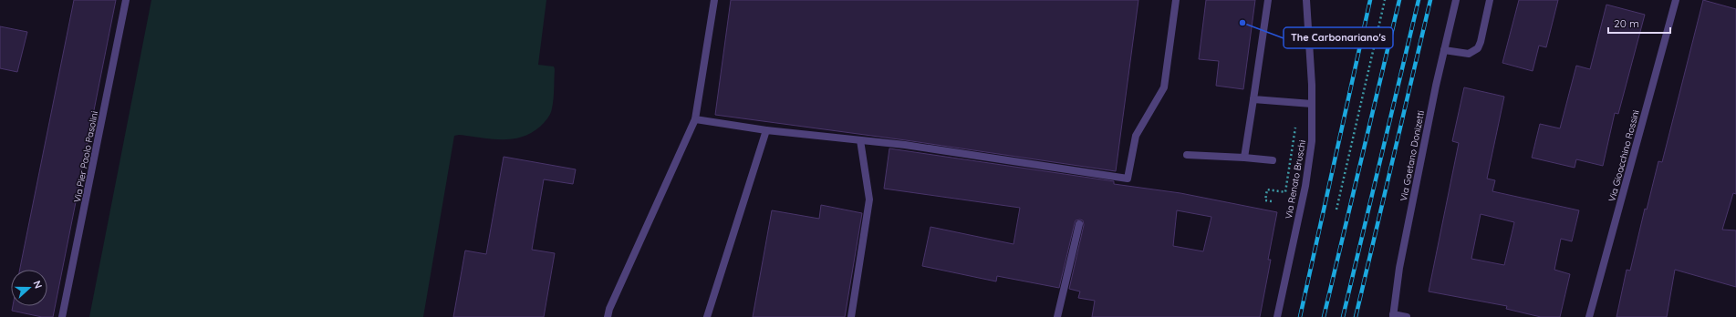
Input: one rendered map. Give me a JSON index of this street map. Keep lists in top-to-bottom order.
{
  "streets": {
    "street": [
      "Via Gaetano Donizetti",
      "Via Gioacchino Rossini",
      "Via Pier Paolo Pasolini",
      "Via Renato Bruschi"
    ]
  },
  "places": ["The Carbonariano's"],
  "scale_bar": "20 m",
  "north": "right"
}
